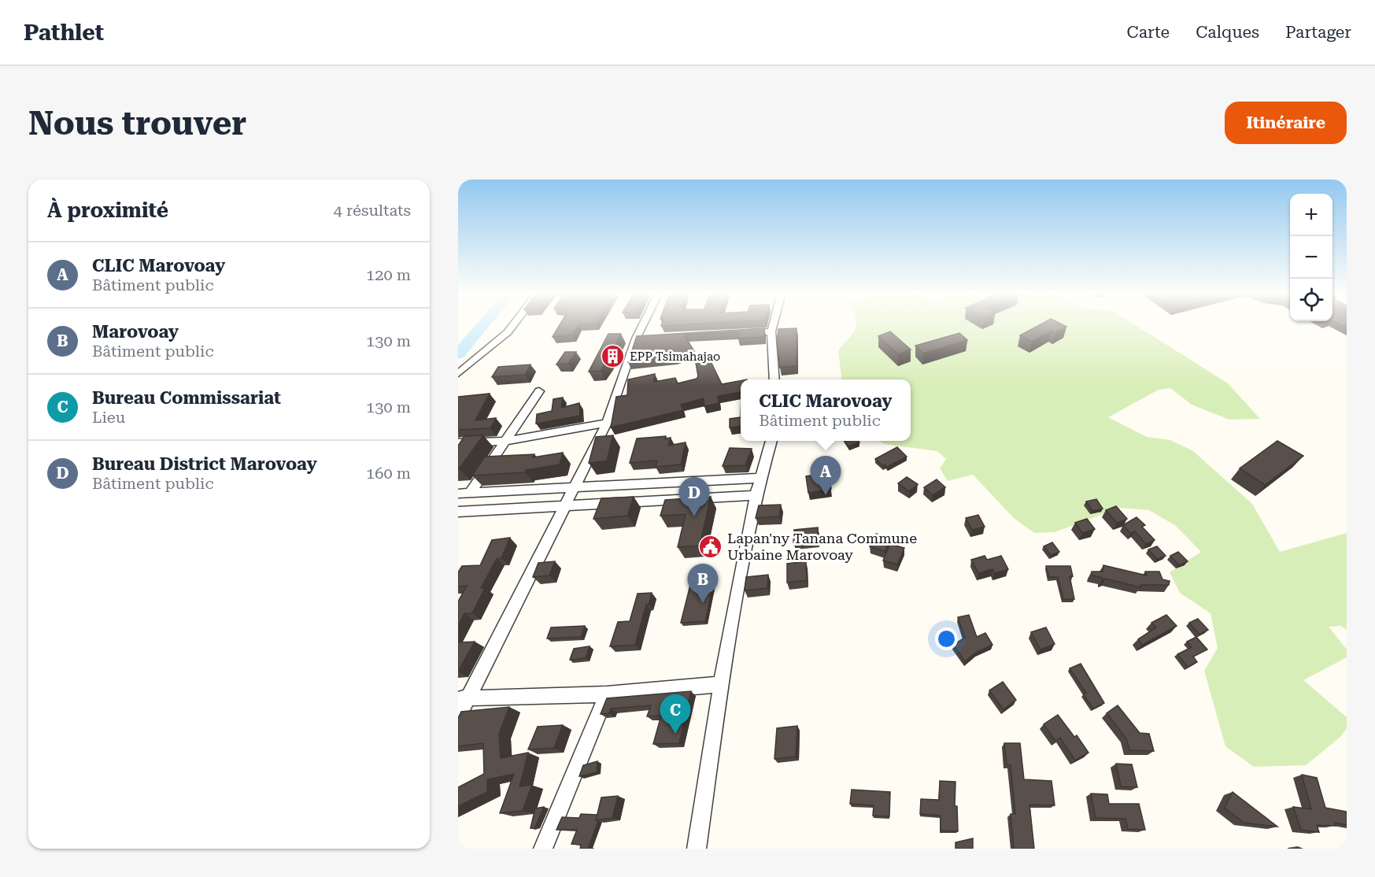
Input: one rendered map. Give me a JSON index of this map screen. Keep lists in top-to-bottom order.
{
  "places": {
    "building": ["EPP Tsimahajao"],
    "public building": ["Lapan'ny Tanana Commune Urbaine Marovoay"]
  },
  "page": {
    "header": "Pathlet",
    "nav": ["Carte", "Calques", "Partager"],
    "buttons": "Itinéraire",
    "title": "Nous trouver",
    "heading": ["À proximité", "4 résultats"],
    "map_buttons": ["+", "−"],
    "list": [
      {
        "mark": "A",
        "name": "CLIC Marovoay",
        "note": "Bâtiment public",
        "value": "120 m"
      },
      {
        "mark": "B",
        "name": "Marovoay",
        "note": "Bâtiment public",
        "value": "130 m"
      },
      {
        "mark": "C",
        "name": "Bureau Commissariat",
        "note": "Lieu",
        "value": "130 m"
      },
      {
        "mark": "D",
        "name": "Bureau District Marovoay",
        "note": "Bâtiment public",
        "value": "160 m"
      }
    ],
    "popup": ["CLIC Marovoay", "Bâtiment public"],
    "pins": [
      "A",
      "D",
      "B",
      "C"
    ]
  }
}
